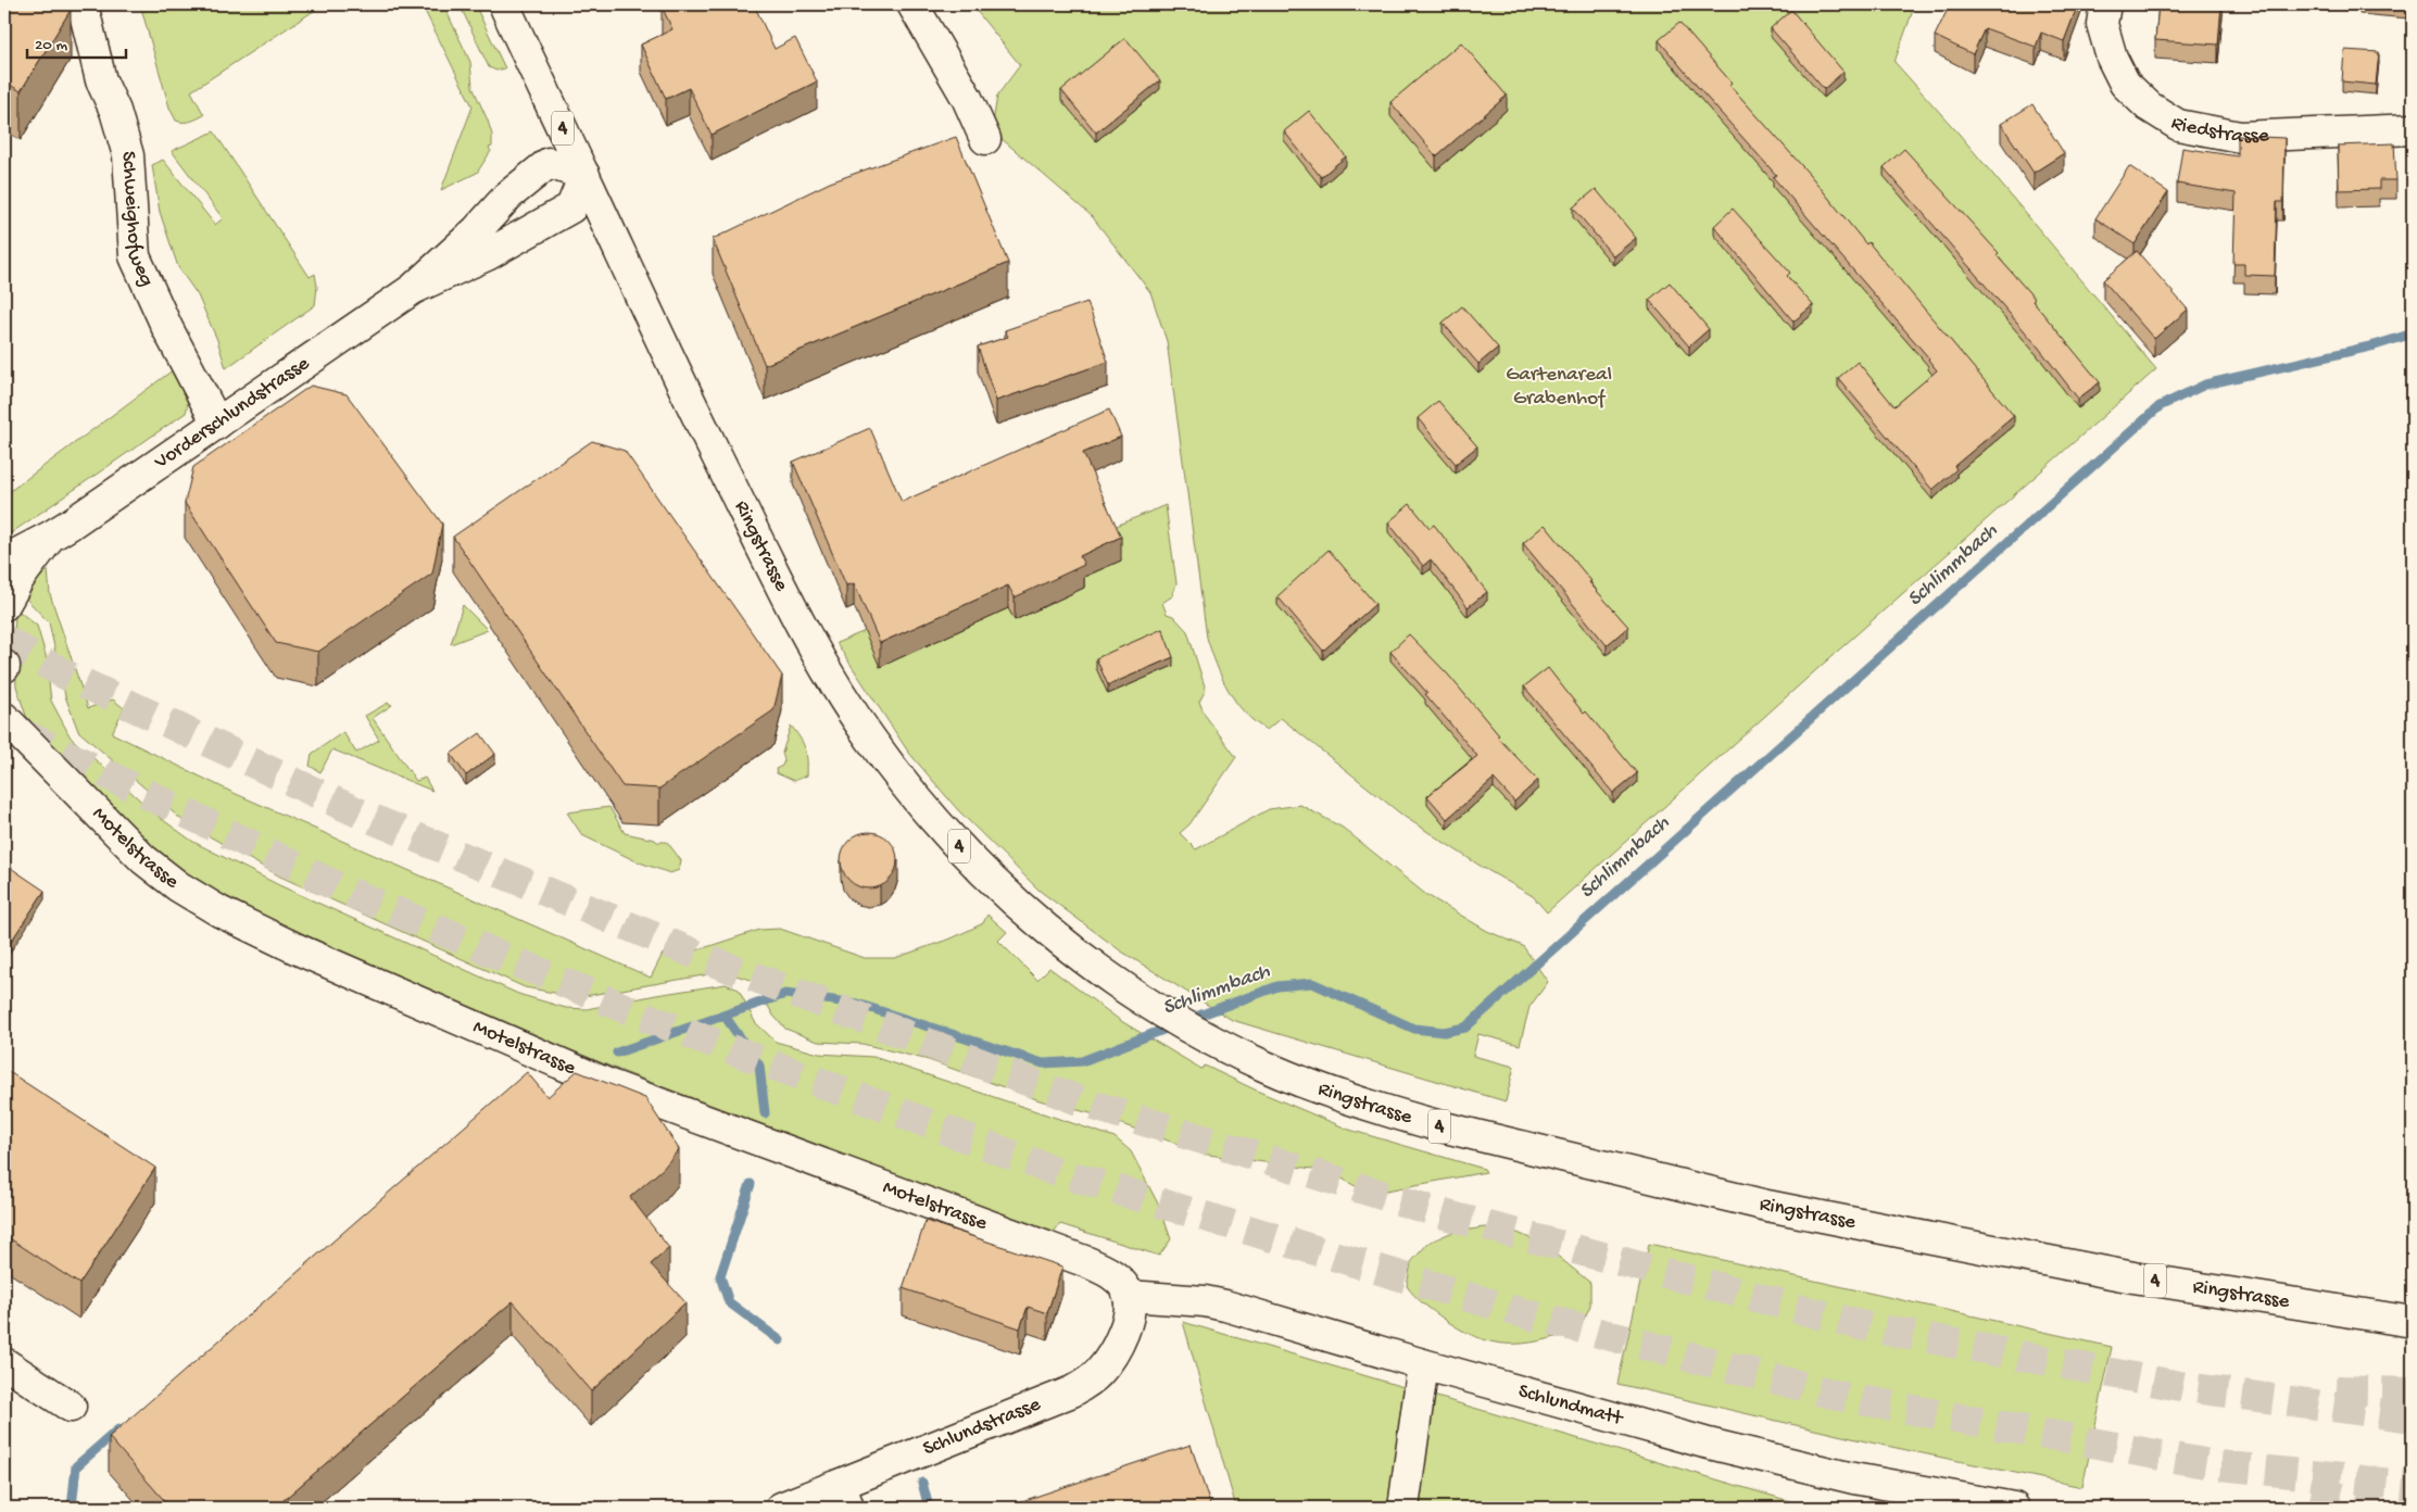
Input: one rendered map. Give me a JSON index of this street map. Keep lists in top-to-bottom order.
{
  "streets": {
    "street": [
      "Riedstrasse",
      "4",
      "Schweighofweg",
      "Vorderschlundstrasse",
      "Ringstrasse",
      "Motelstrasse",
      "Schlundmatt",
      "Schlundstrasse"
    ]
  },
  "crossings": [
    ["Schweighofweg", "Vorderschlundstrasse"],
    ["Vorderschlundstrasse", "Ringstrasse"],
    ["Motelstrasse", "Schlundmatt"],
    ["Motelstrasse", "Schlundstrasse"],
    ["Schlundmatt", "Schlundstrasse"]
  ],
  "water": ["Schlimmbach"],
  "parks": ["Gartenareal Grabenhof"],
  "scale_bar": "20 m"
}
